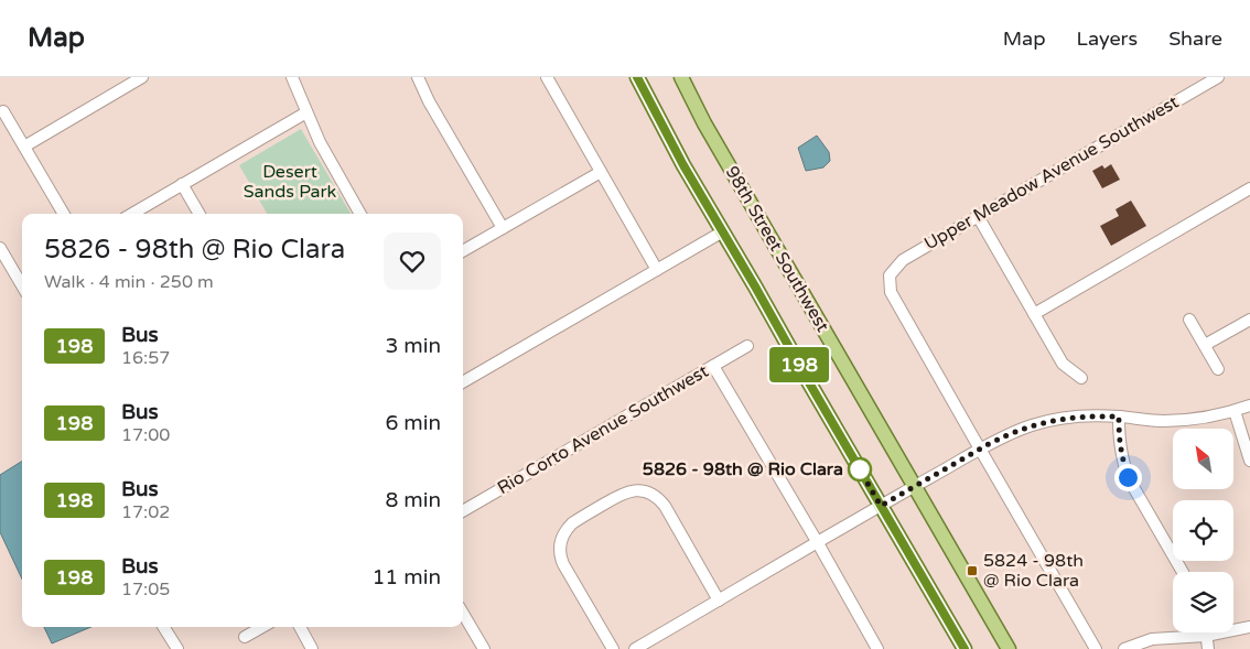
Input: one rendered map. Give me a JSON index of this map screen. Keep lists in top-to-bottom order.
{
  "streets": {
    "main road": ["98th Street Southwest"],
    "street": ["Upper Meadow Avenue Southwest", "Rio Corto Avenue Southwest"]
  },
  "parks": ["Desert Sands Park"],
  "places": {
    "other": ["5826 - 98th @ Rio Clara"],
    "transit": ["5824 - 98th @ Rio Clara"]
  },
  "lines": ["bus line 198"],
  "north": "top left",
  "page": {
    "header": "Map",
    "nav": ["Map", "Layers", "Share"],
    "on_map": "198",
    "heading": ["5826 - 98th @ Rio Clara", "Walk · 4 min · 250 m"],
    "list": [
      {
        "mark": "198",
        "name": "Bus",
        "note": "16:57",
        "value": "3 min"
      },
      {
        "mark": "198",
        "name": "Bus",
        "note": "17:00",
        "value": "6 min"
      },
      {
        "mark": "198",
        "name": "Bus",
        "note": "17:02",
        "value": "8 min"
      },
      {
        "mark": "198",
        "name": "Bus",
        "note": "17:05",
        "value": "11 min"
      }
    ]
  }
}
